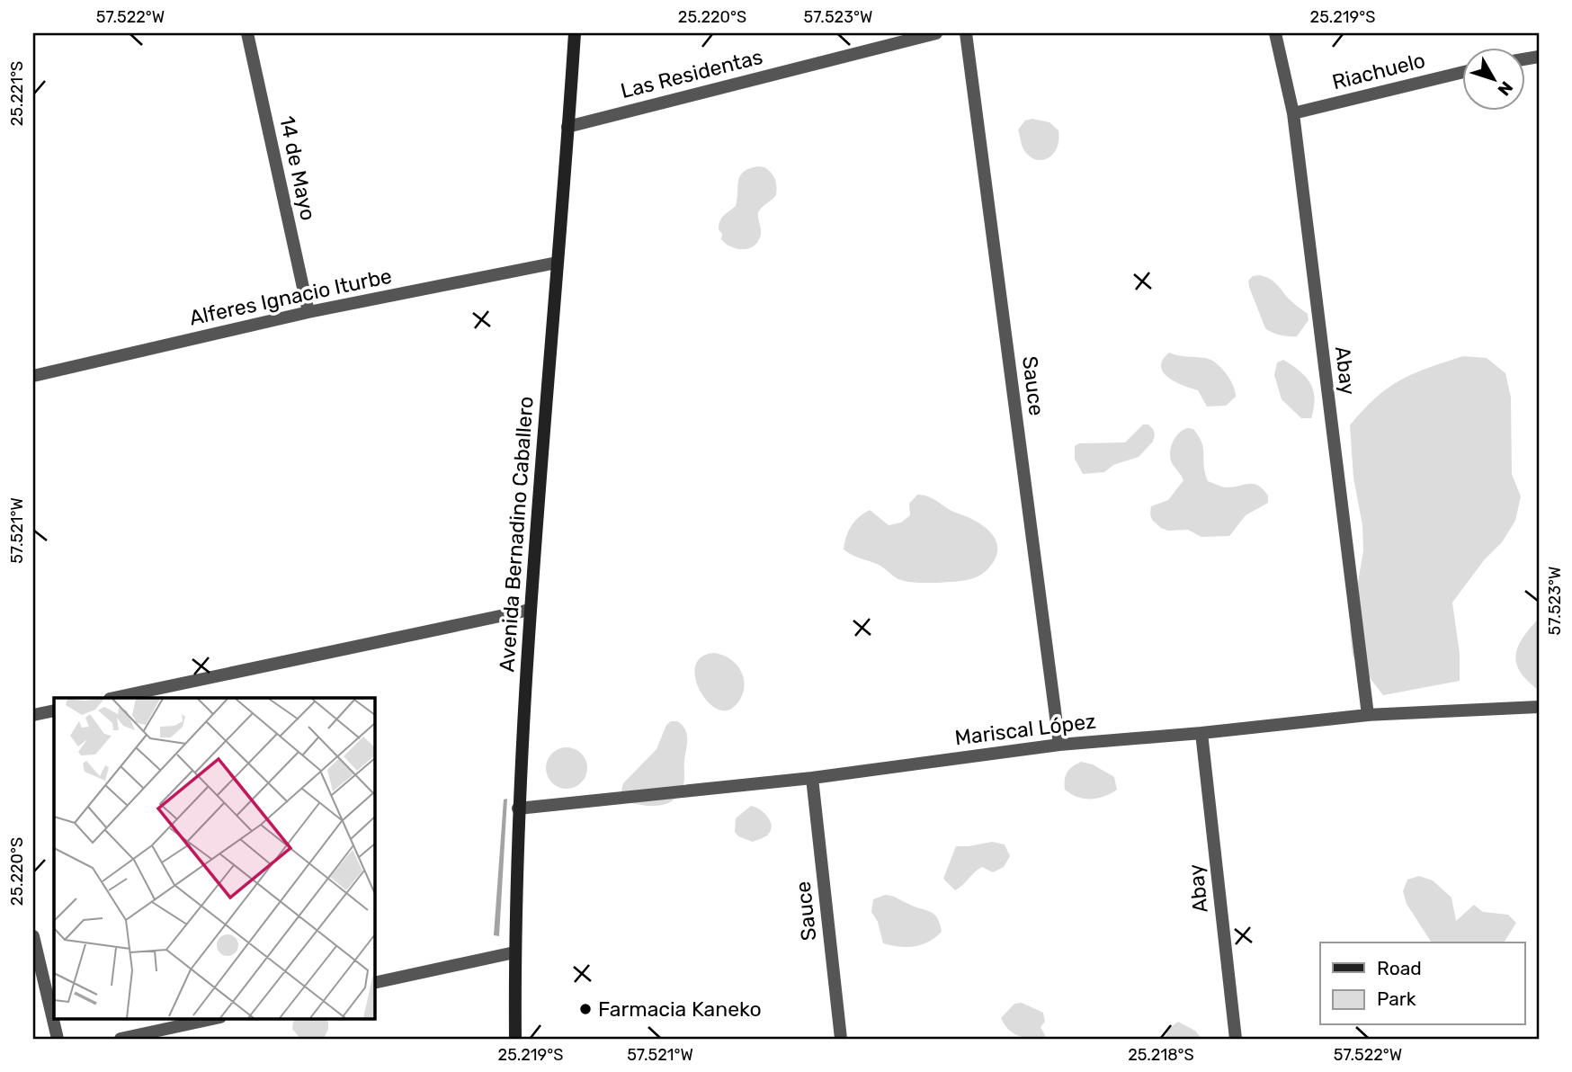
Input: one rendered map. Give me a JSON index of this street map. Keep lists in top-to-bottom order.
{
  "streets": {
    "street": [
      "Riachuelo",
      "Las Residentas",
      "14 de Mayo",
      "Alferes Ignacio Iturbe",
      "Abay",
      "Sauce",
      "Avenida Bernadino Caballero",
      "Mariscal López"
    ]
  },
  "crossings": [
    ["Riachuelo", "Abay"],
    ["Las Residentas", "Avenida Bernadino Caballero"],
    ["14 de Mayo", "Alferes Ignacio Iturbe"],
    ["Alferes Ignacio Iturbe", "Avenida Bernadino Caballero"],
    ["Abay", "Mariscal López"],
    ["Sauce", "Mariscal López"],
    ["Avenida Bernadino Caballero", "Mariscal López"]
  ],
  "places": ["Farmacia Kaneko"],
  "legend": ["Road", "Park"],
  "north": "bottom right",
  "coordinates": [
    "57.522°W",
    "25.220°S",
    "57.523°W",
    "25.219°S",
    "25.221°S",
    "57.521°W",
    "25.218°S"
  ]
}
